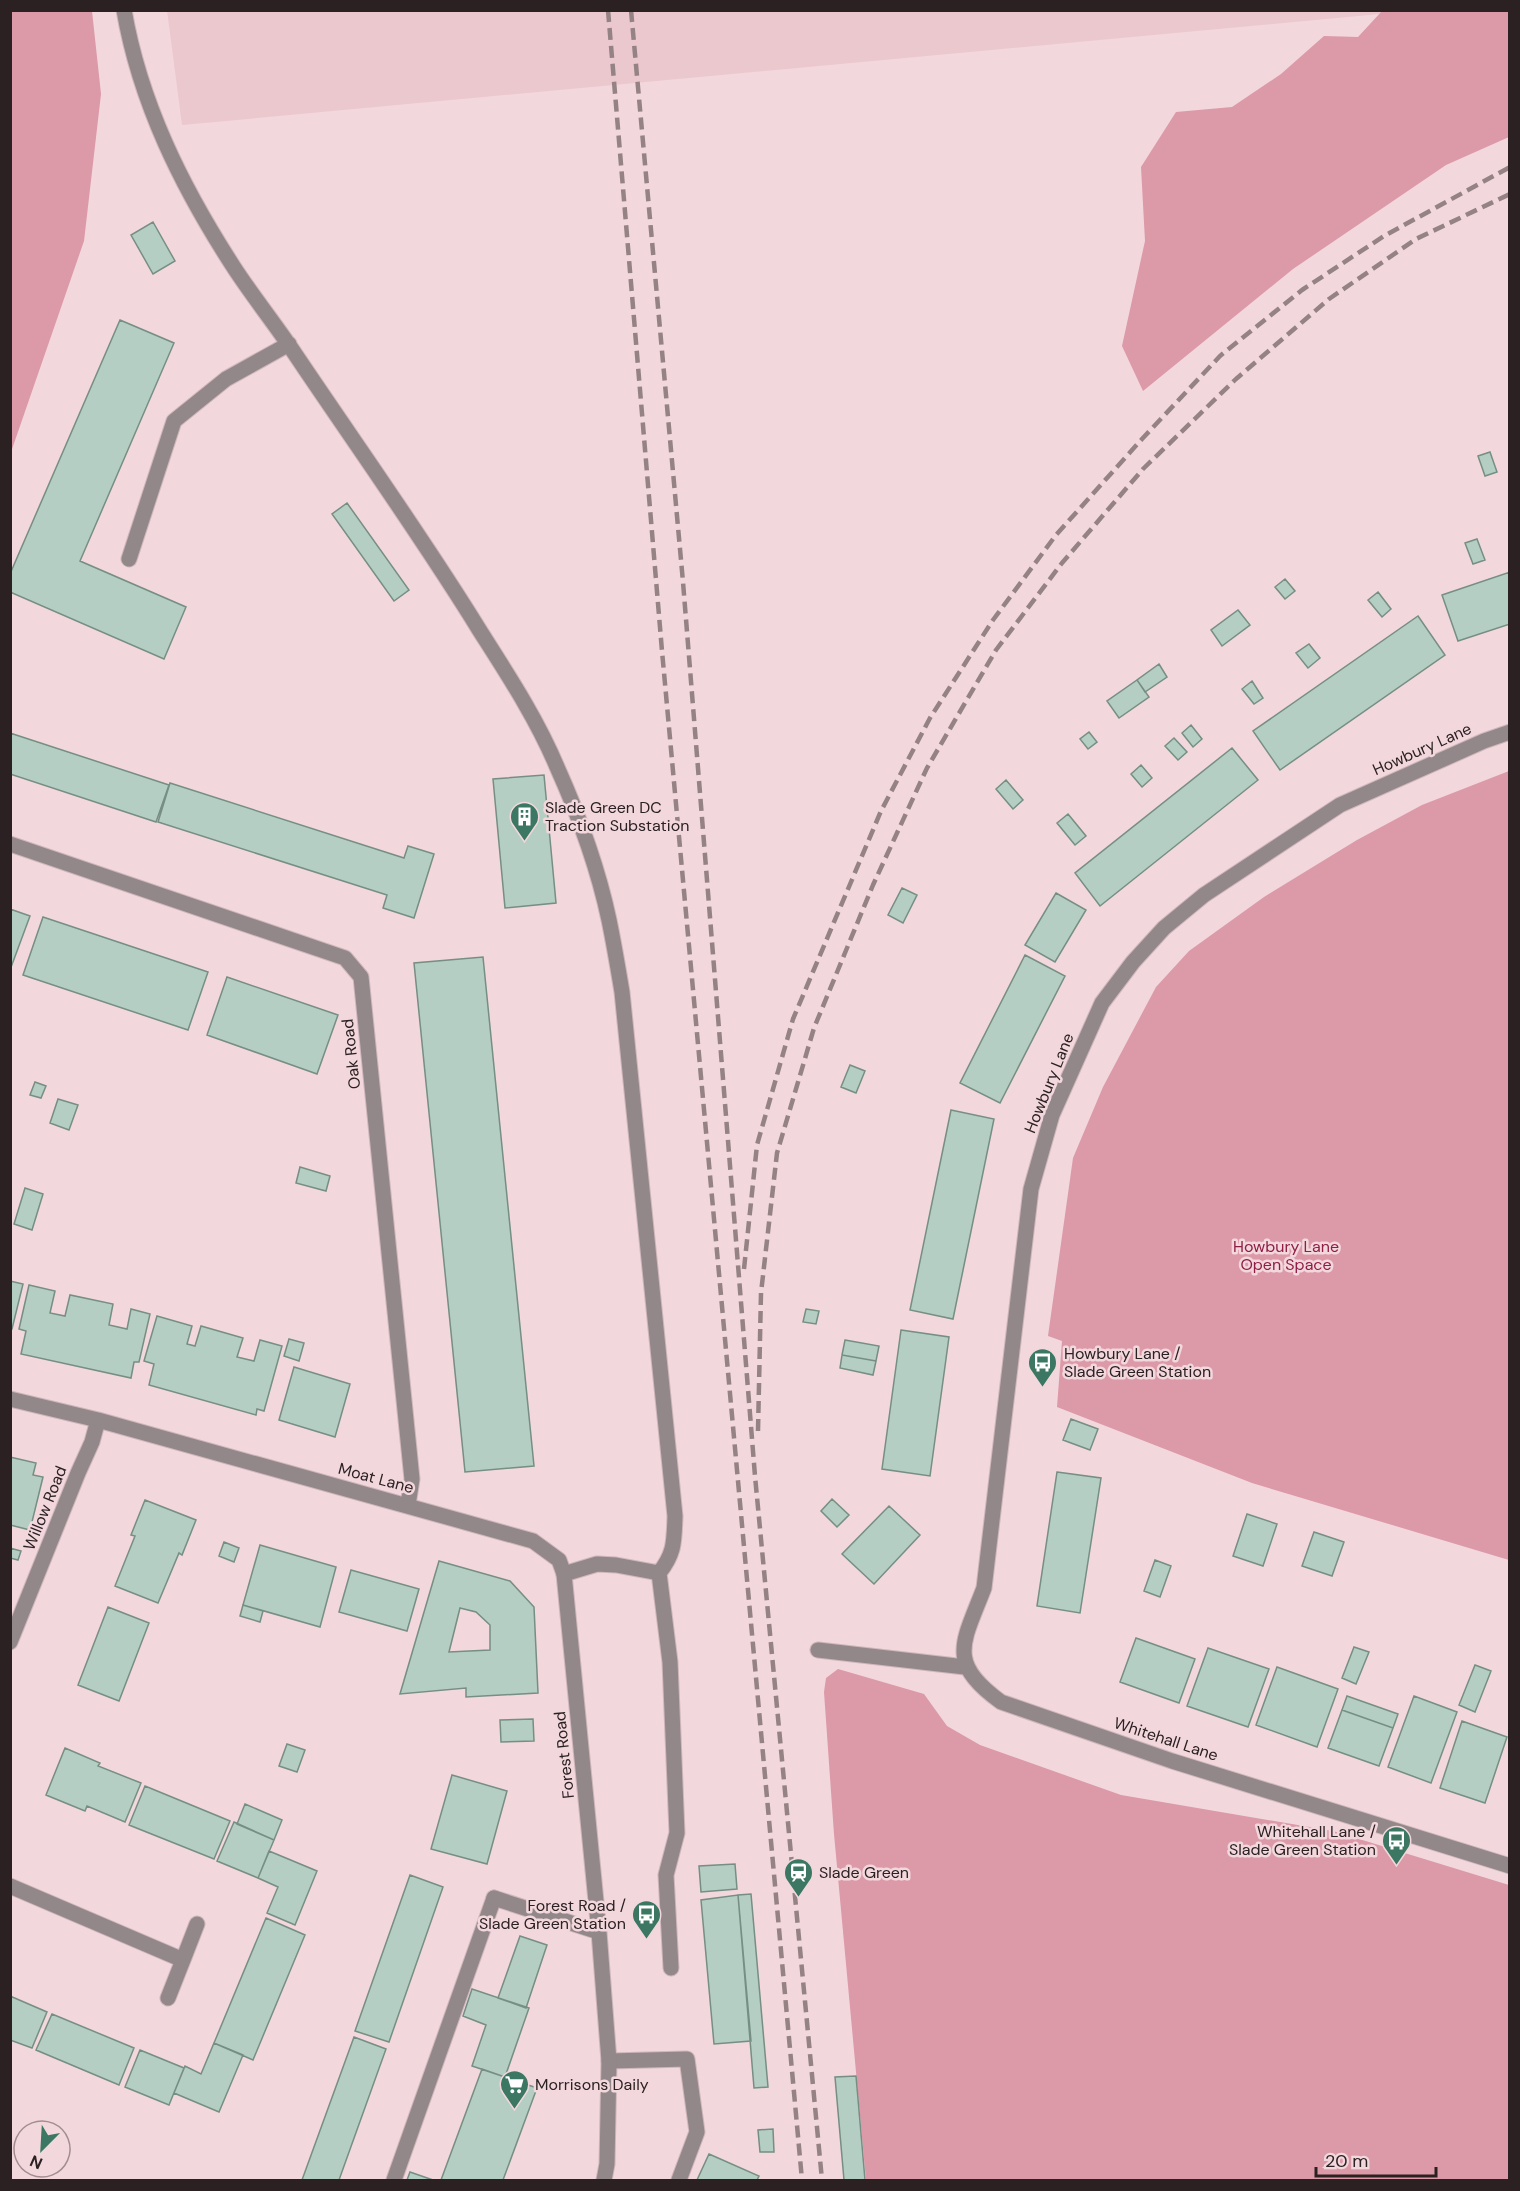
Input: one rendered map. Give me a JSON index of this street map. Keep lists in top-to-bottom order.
{
  "streets": {
    "street": [
      "Howbury Lane",
      "Oak Road",
      "Moat Lane",
      "Willow Road",
      "Whitehall Lane",
      "Forest Road"
    ]
  },
  "crossings": [
    ["Howbury Lane", "Whitehall Lane"],
    ["Oak Road", "Moat Lane"],
    ["Moat Lane", "Willow Road"],
    ["Moat Lane", "Forest Road"]
  ],
  "parks": ["Howbury Lane Open Space"],
  "places": {
    "building": ["Slade Green DC Traction Substation"],
    "bus stop": ["Howbury Lane / Slade Green Station", "Whitehall Lane / Slade Green Station", "Forest Road / Slade Green Station"],
    "station": ["Slade Green"],
    "supermarket": ["Morrisons Daily"]
  },
  "scale_bar": "20 m",
  "north": "bottom left"
}
